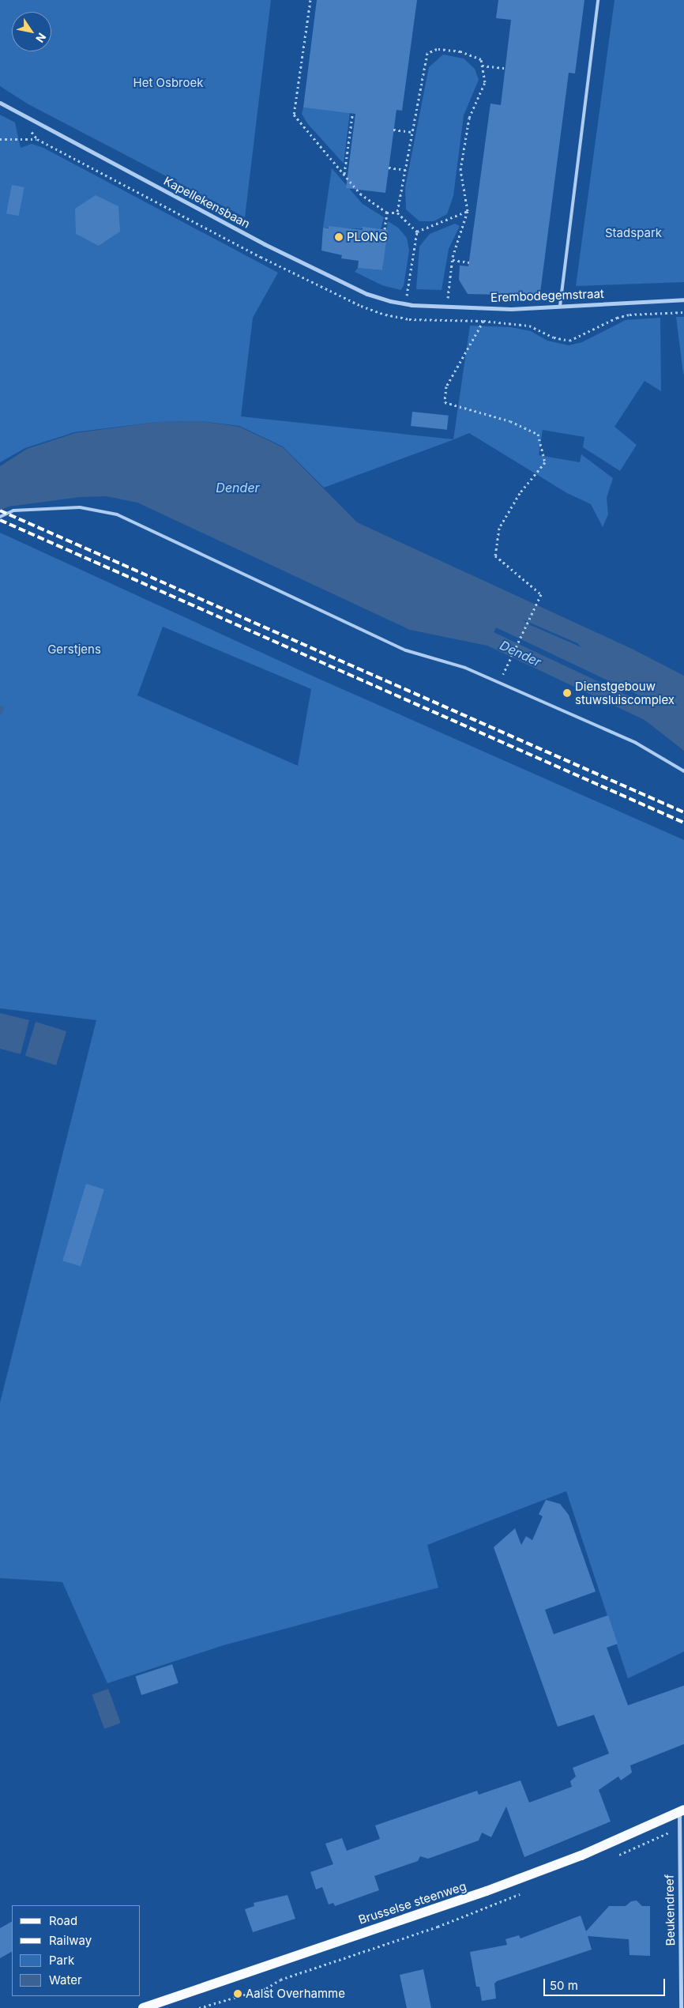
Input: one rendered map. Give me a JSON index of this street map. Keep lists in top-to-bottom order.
{
  "streets": {
    "main road": ["Brusselse steenweg"],
    "street": ["Kapellekensbaan", "Erembodegemstraat", "Beukendreef"]
  },
  "crossings": [
    ["Kapellekensbaan", "Erembodegemstraat"],
    ["Brusselse steenweg", "Beukendreef"]
  ],
  "water": ["Dender"],
  "parks": ["Het Osbroek", "Stadspark", "Gerstjens"],
  "places": ["PLONG", "Dienstgebouw stuwsluiscomplex", "Aalst Overhamme"],
  "legend": [
    "Road",
    "Railway",
    "Park",
    "Water"
  ],
  "scale_bar": "50 m",
  "north": "bottom right"
}
